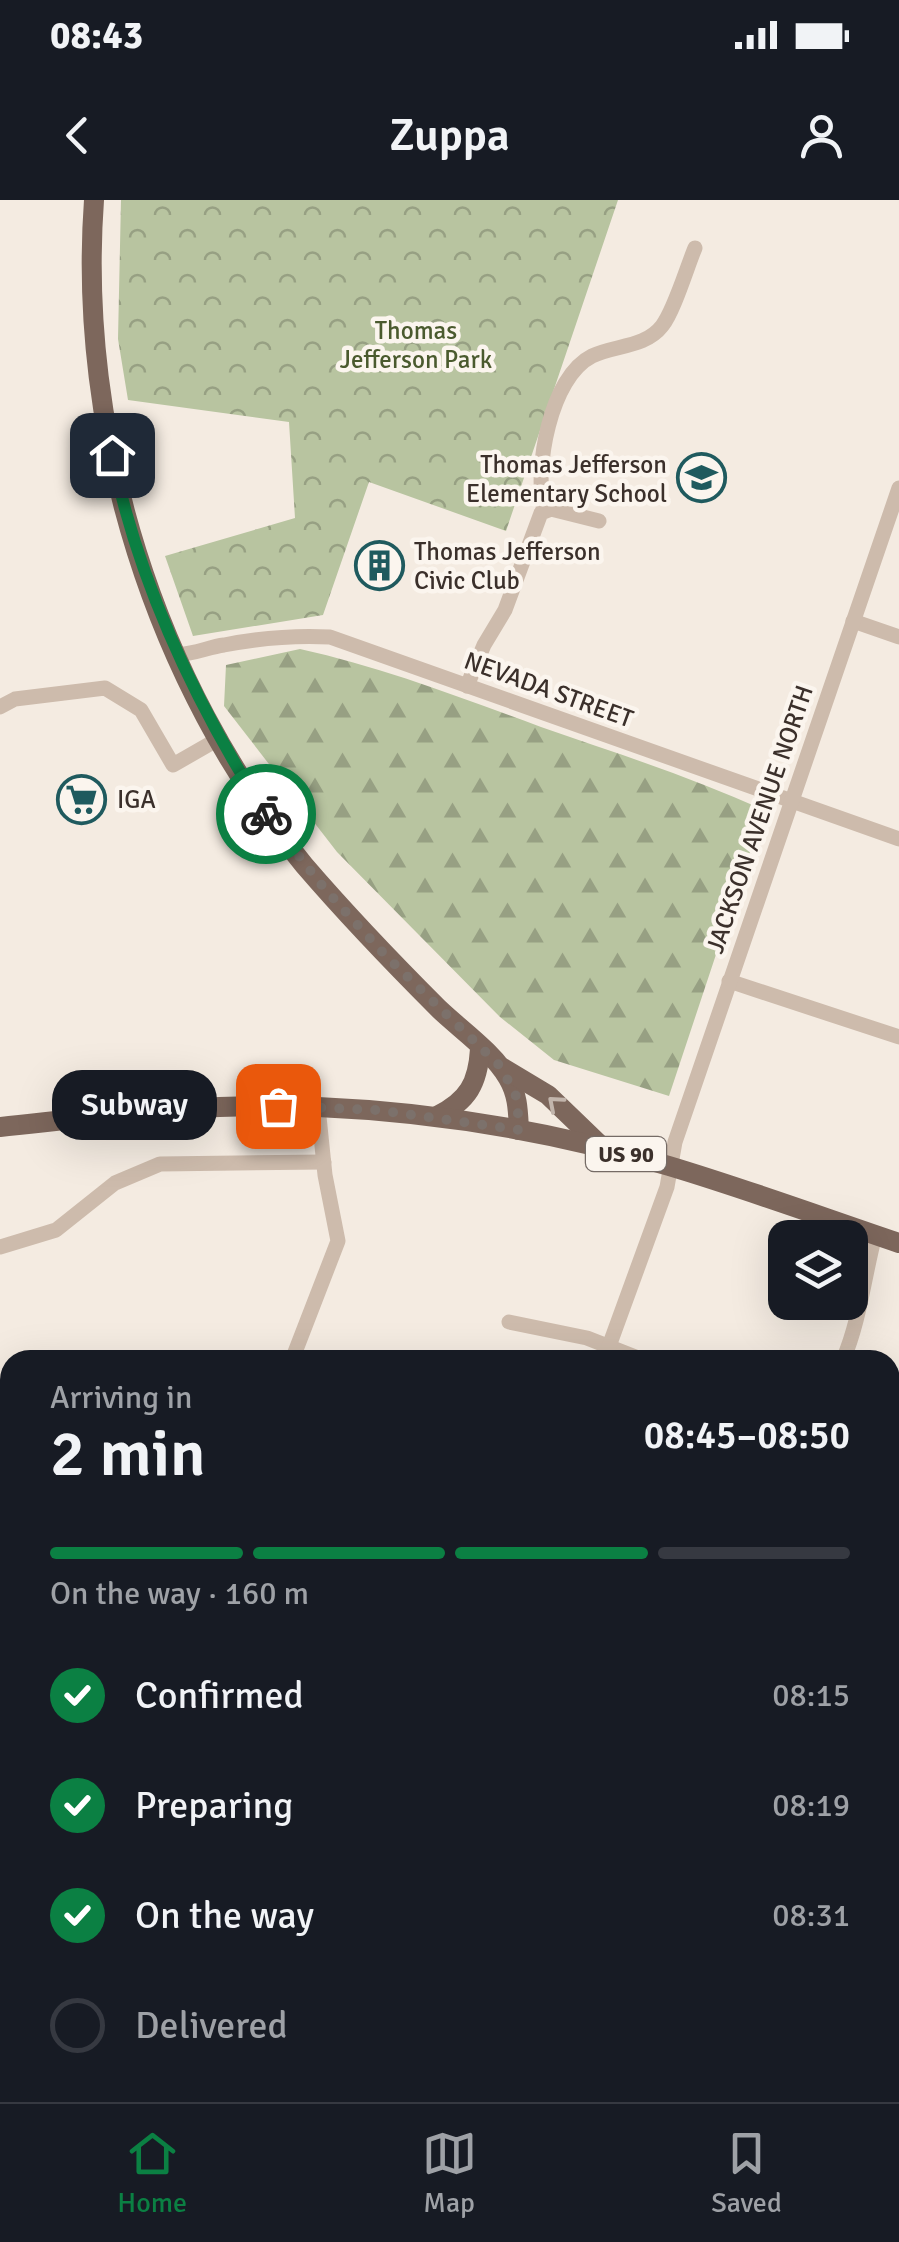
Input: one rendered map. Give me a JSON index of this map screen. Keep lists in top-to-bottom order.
{
  "streets": {
    "main road": ["US 90"],
    "street": ["NEVADA STREET", "JACKSON AVENUE NORTH"]
  },
  "crossings": [
    ["NEVADA STREET", "JACKSON AVENUE NORTH"],
    ["JACKSON AVENUE NORTH", "US 90"]
  ],
  "parks": ["Thomas Jefferson Park"],
  "places": {
    "school or university": ["Thomas Jefferson Elementary School"],
    "building": ["Thomas Jefferson Civic Club"],
    "supermarket": ["IGA"],
    "other": ["Subway"]
  },
  "page": {
    "status": "08:43",
    "header": "Zuppa",
    "bubble": "Subway",
    "heading": ["2 min", "Arriving in", "08:45–08:50"],
    "bar": "On the way · 160 m",
    "list": [
      ["Confirmed", "08:15"],
      ["Preparing", "08:19"],
      ["On the way", "08:31"],
      "Delivered"
    ],
    "tabs": ["Home", "Map", "Saved"]
  }
}
